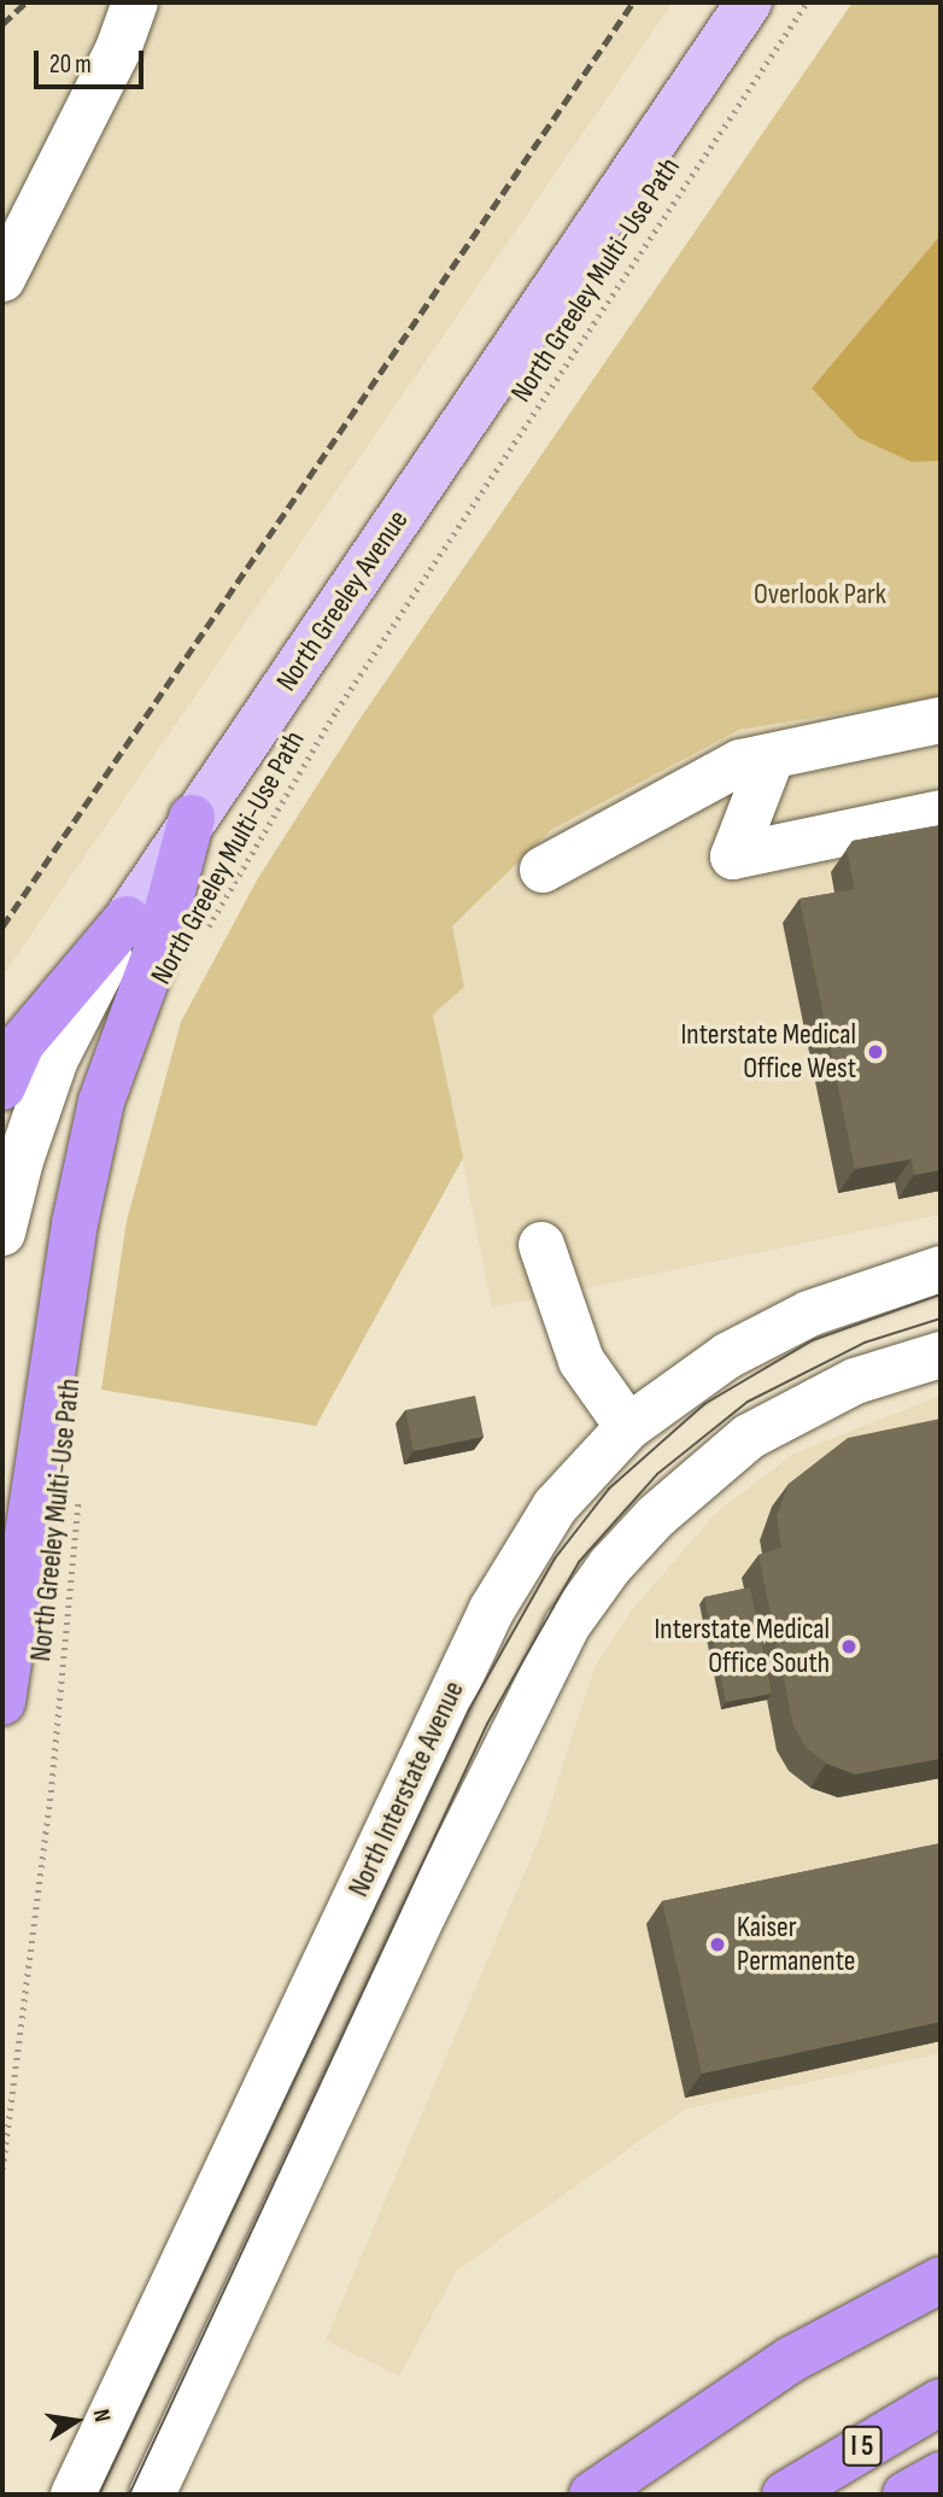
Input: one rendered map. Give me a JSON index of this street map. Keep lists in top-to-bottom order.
{
  "streets": {
    "highway": ["I 5"],
    "main road": ["North Greeley Avenue"],
    "street": ["North Interstate Avenue"],
    "path": ["North Greeley Multi-Use Path"]
  },
  "parks": ["Overlook Park"],
  "places": ["Interstate Medical Office West", "Interstate Medical Office South", "Kaiser Permanente"],
  "scale_bar": "20 m",
  "north": "right"
}
